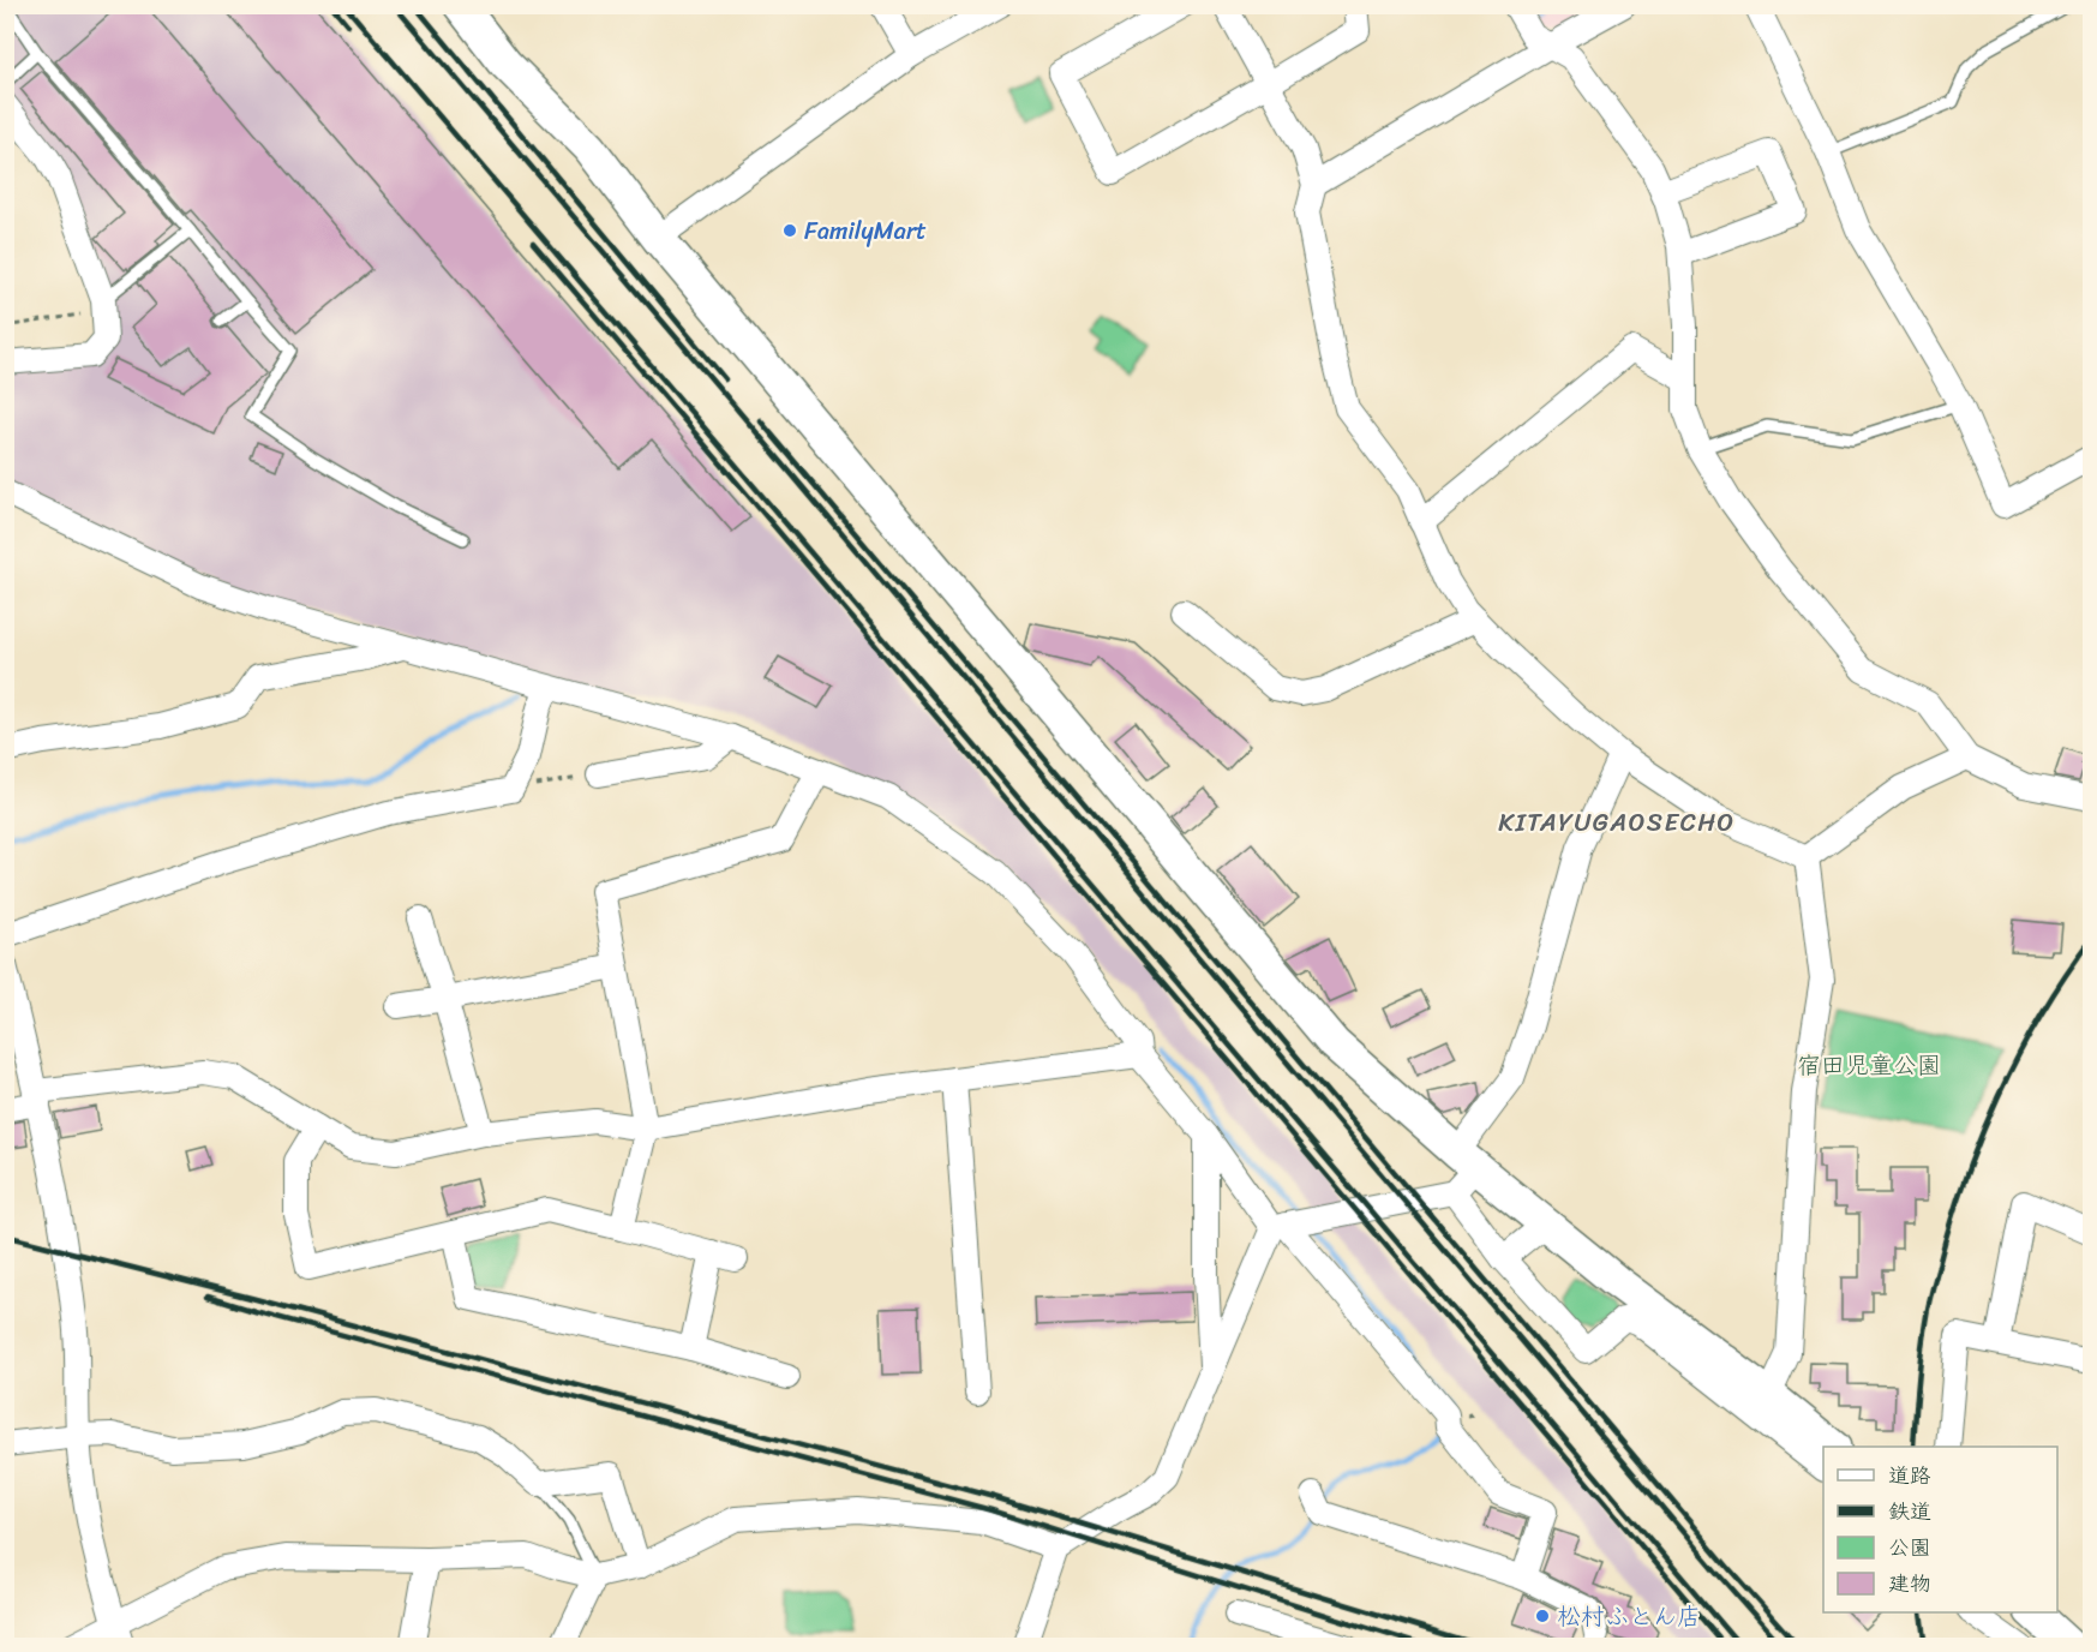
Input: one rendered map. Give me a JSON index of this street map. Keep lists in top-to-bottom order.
{
  "districts": ["KITAYUGAOSECHO"],
  "parks": ["宿田児童公園"],
  "places": ["FamilyMart", "松村ふとん店"],
  "legend": [
    "道路",
    "鉄道",
    "公園",
    "建物"
  ]
}
